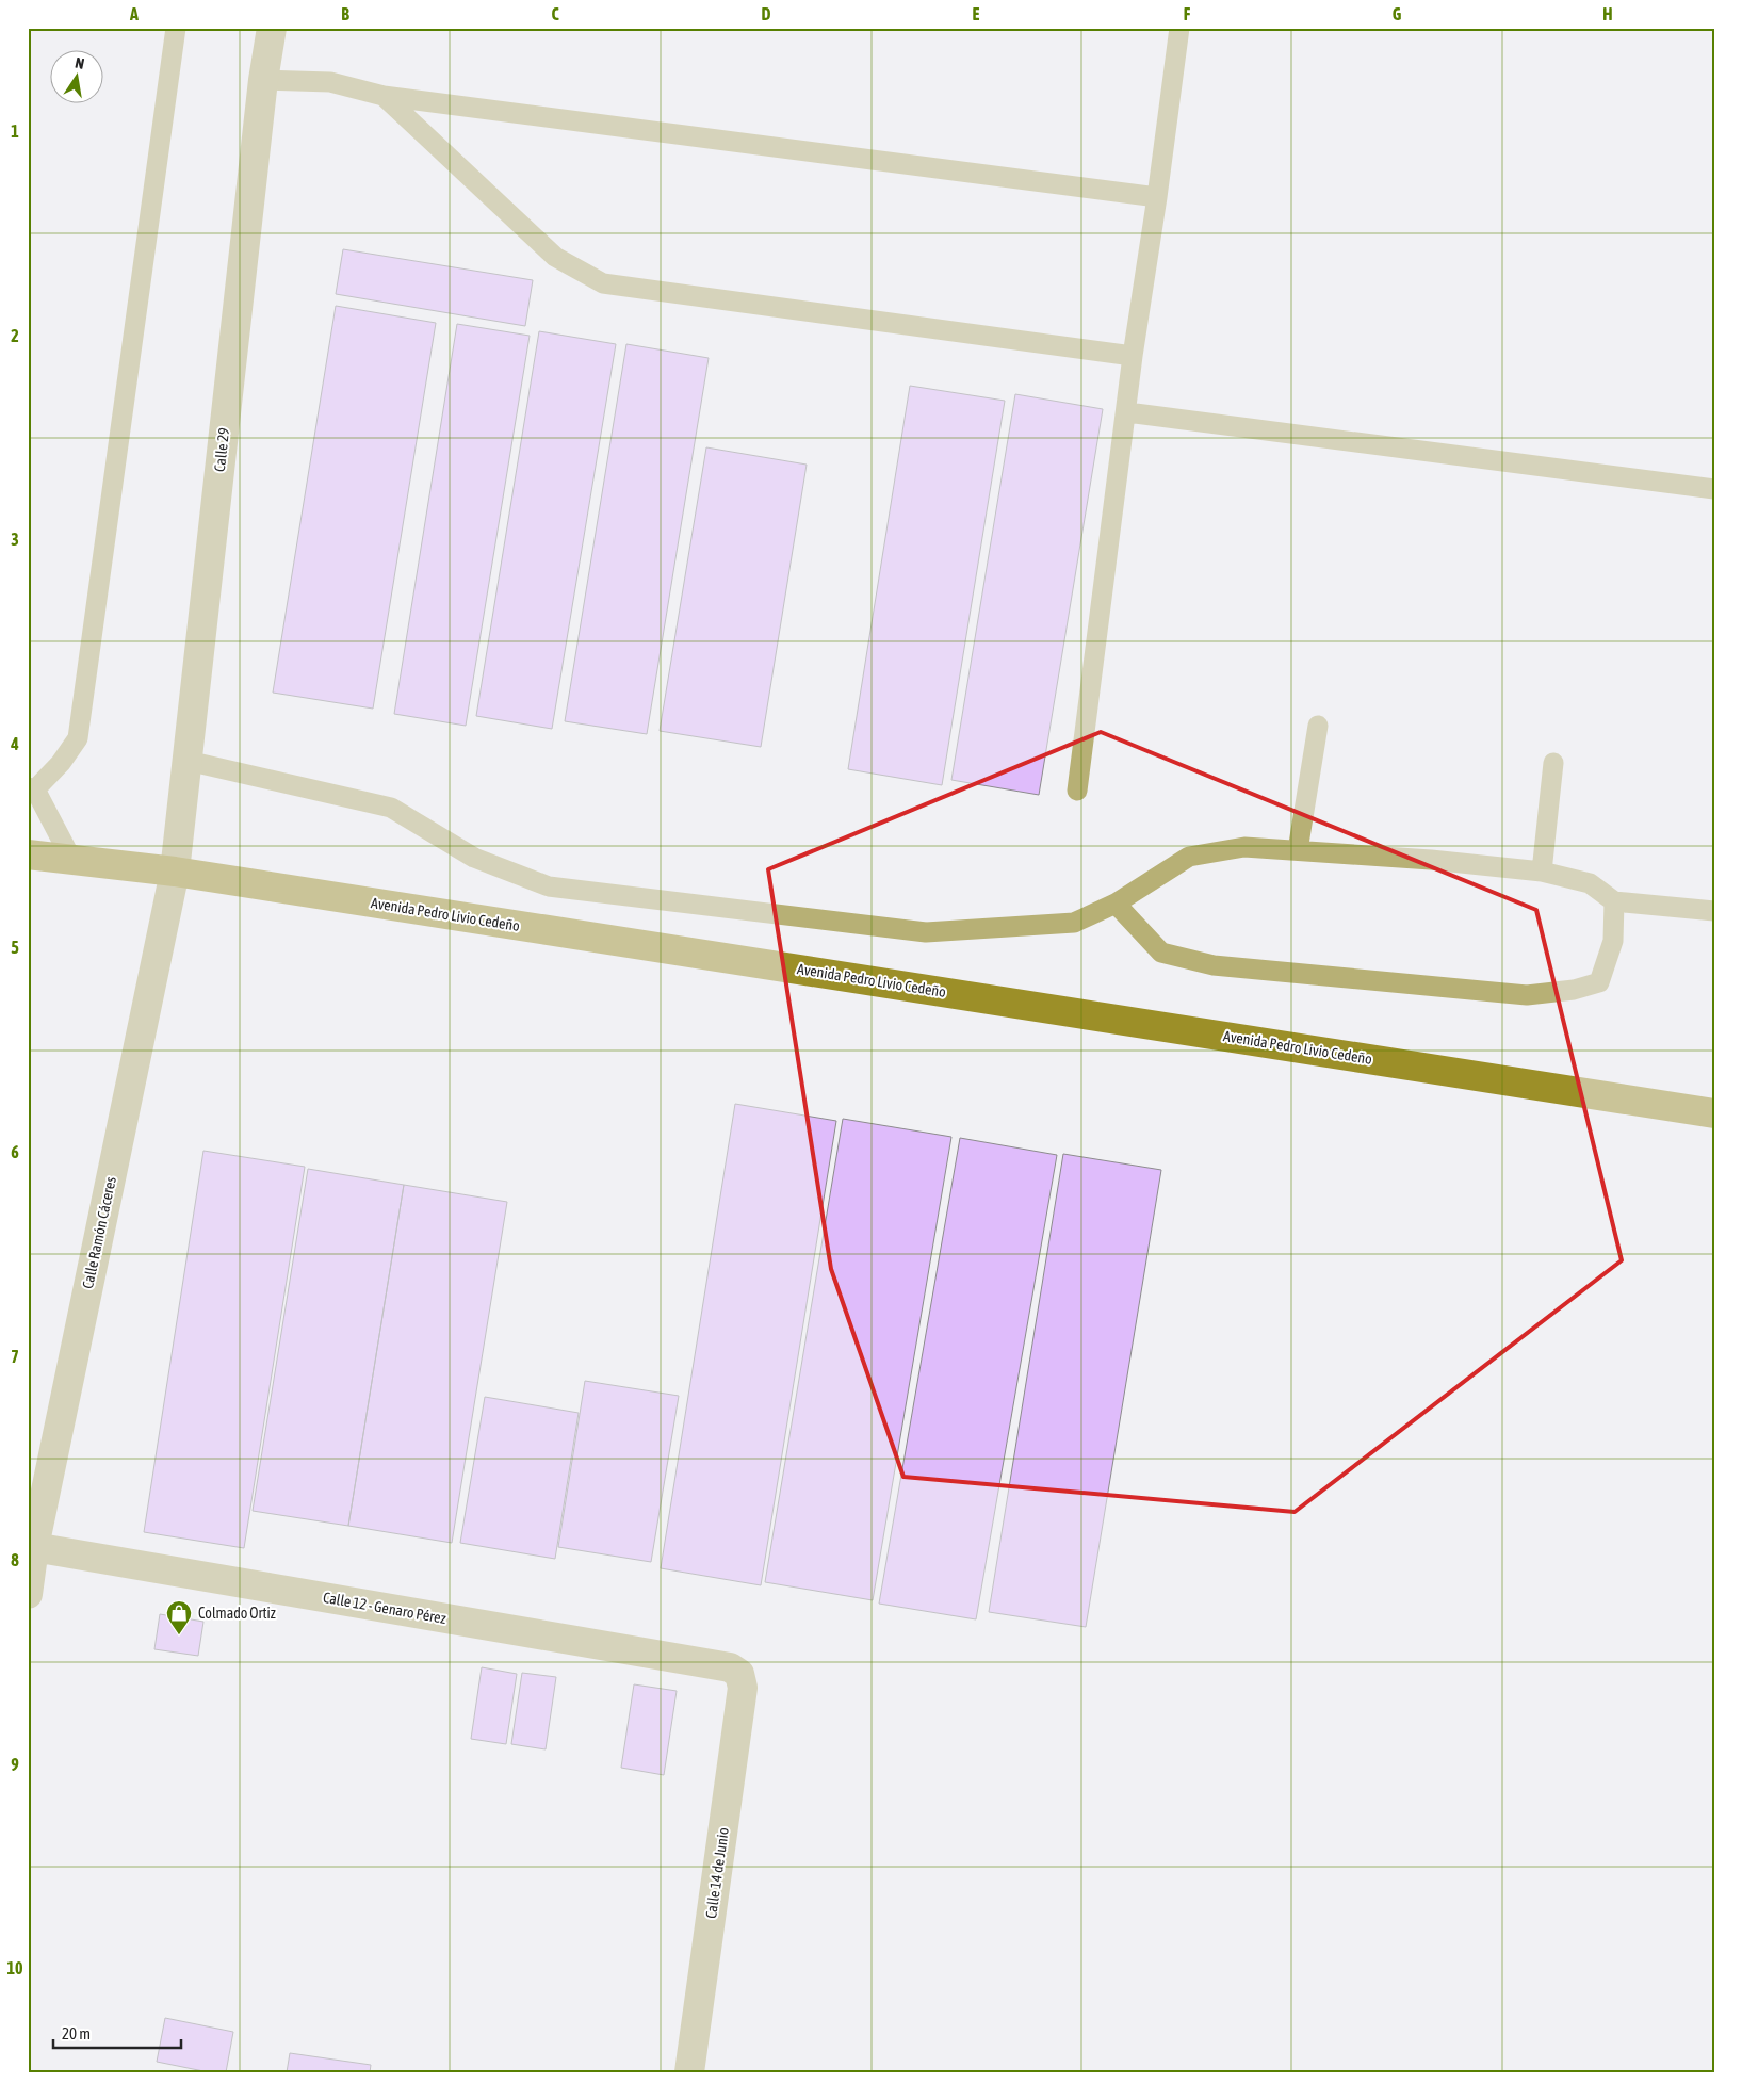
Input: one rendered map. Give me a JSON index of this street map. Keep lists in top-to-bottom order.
{
  "streets": {
    "main road": ["Avenida Pedro Livio Cedeño"],
    "street": [
      "Calle 29",
      "Calle Ramón Cáceres",
      "Calle 12 - Genaro Pérez",
      "Calle 14 de Junio"
    ]
  },
  "crossings": [
    ["Calle 29", "Avenida Pedro Livio Cedeño"],
    ["Calle 29", "Calle Ramón Cáceres"],
    ["Avenida Pedro Livio Cedeño", "Calle Ramón Cáceres"],
    ["Calle Ramón Cáceres", "Calle 12 - Genaro Pérez"],
    ["Calle 12 - Genaro Pérez", "Calle 14 de Junio"]
  ],
  "places": {
    "shop": ["Colmado Ortiz"]
  },
  "scale_bar": "20 m",
  "north": "top",
  "grid": {
    "columns": [
      "A",
      "B",
      "C",
      "D",
      "E",
      "F",
      "G",
      "H"
    ],
    "rows": [
      "1",
      "2",
      "3",
      "4",
      "5",
      "6",
      "7",
      "8",
      "9",
      "10"
    ]
  }
}
